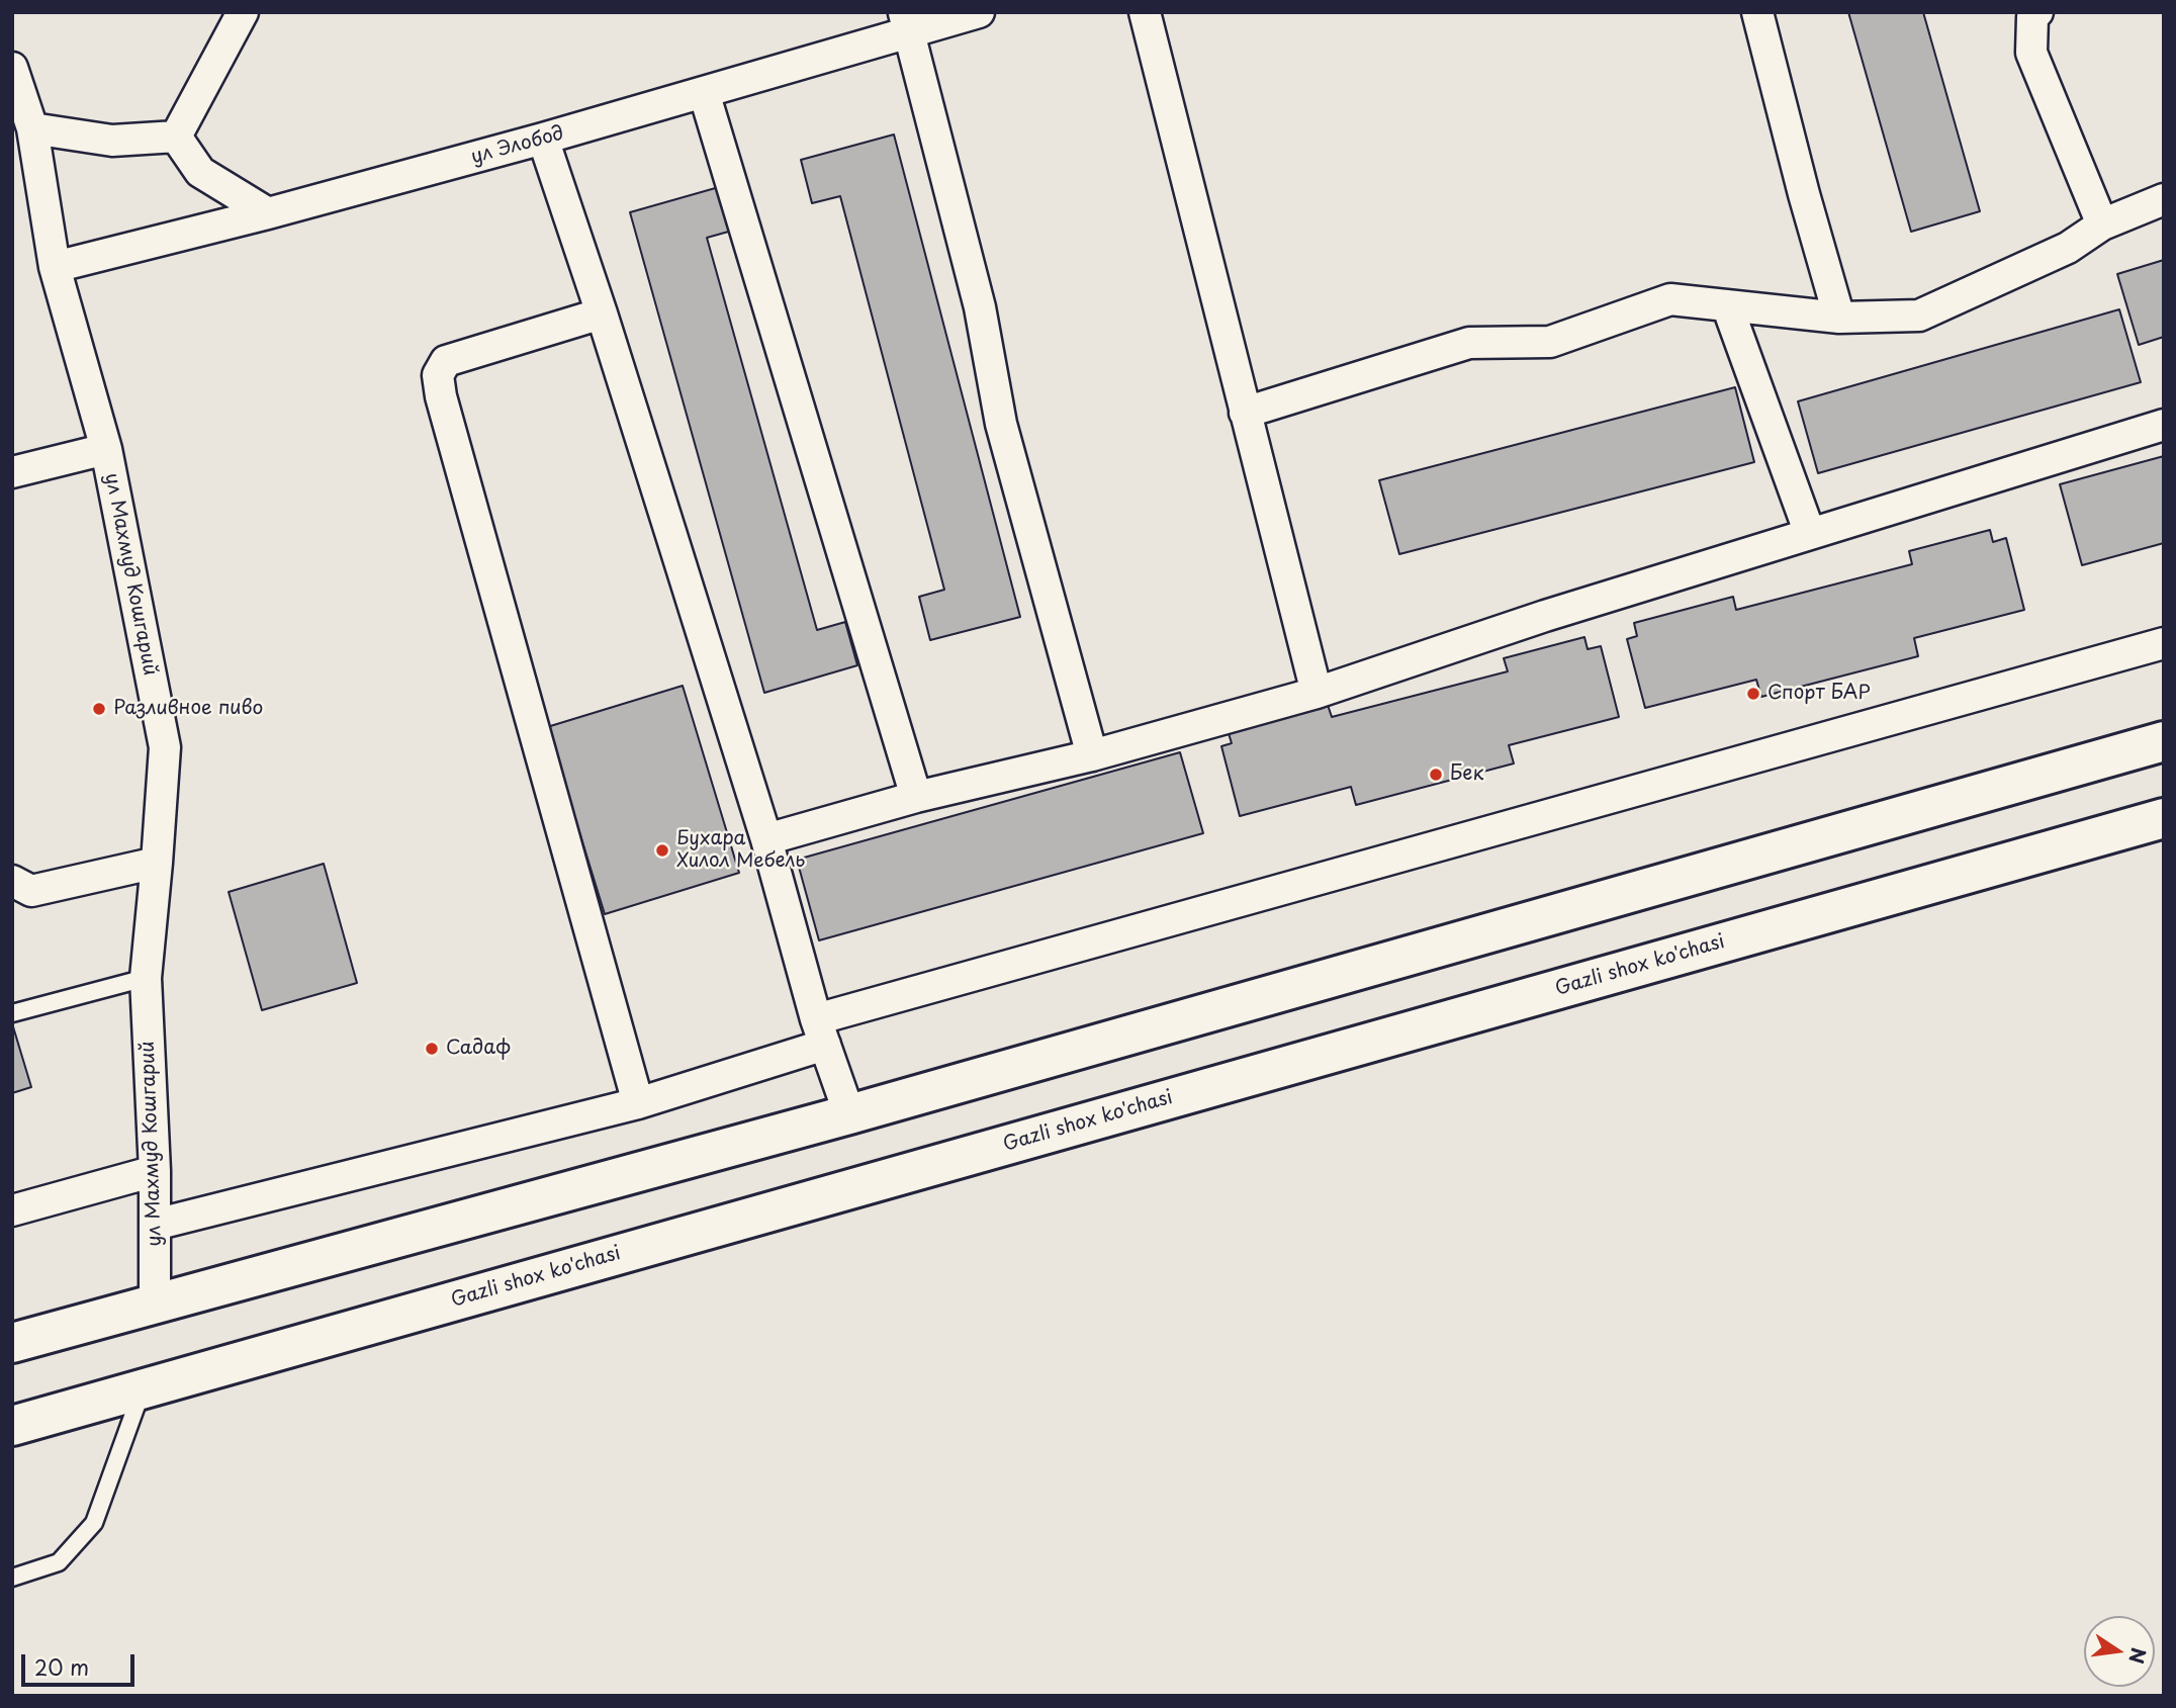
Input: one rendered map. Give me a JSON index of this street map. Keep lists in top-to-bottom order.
{
  "streets": {
    "highway": ["Gazli shox ko'chasi"],
    "street": ["ул Элобод", "ул Махмуд Кошгарий"]
  },
  "crossings": [
    ["ул Элобод", "ул Махмуд Кошгарий"]
  ],
  "places": [
    "Спорт БАР",
    "Разливное пиво",
    "Бек",
    "Бухара Хилол Мебель",
    "Садаф"
  ],
  "scale_bar": "20 m",
  "north": "right"
}
